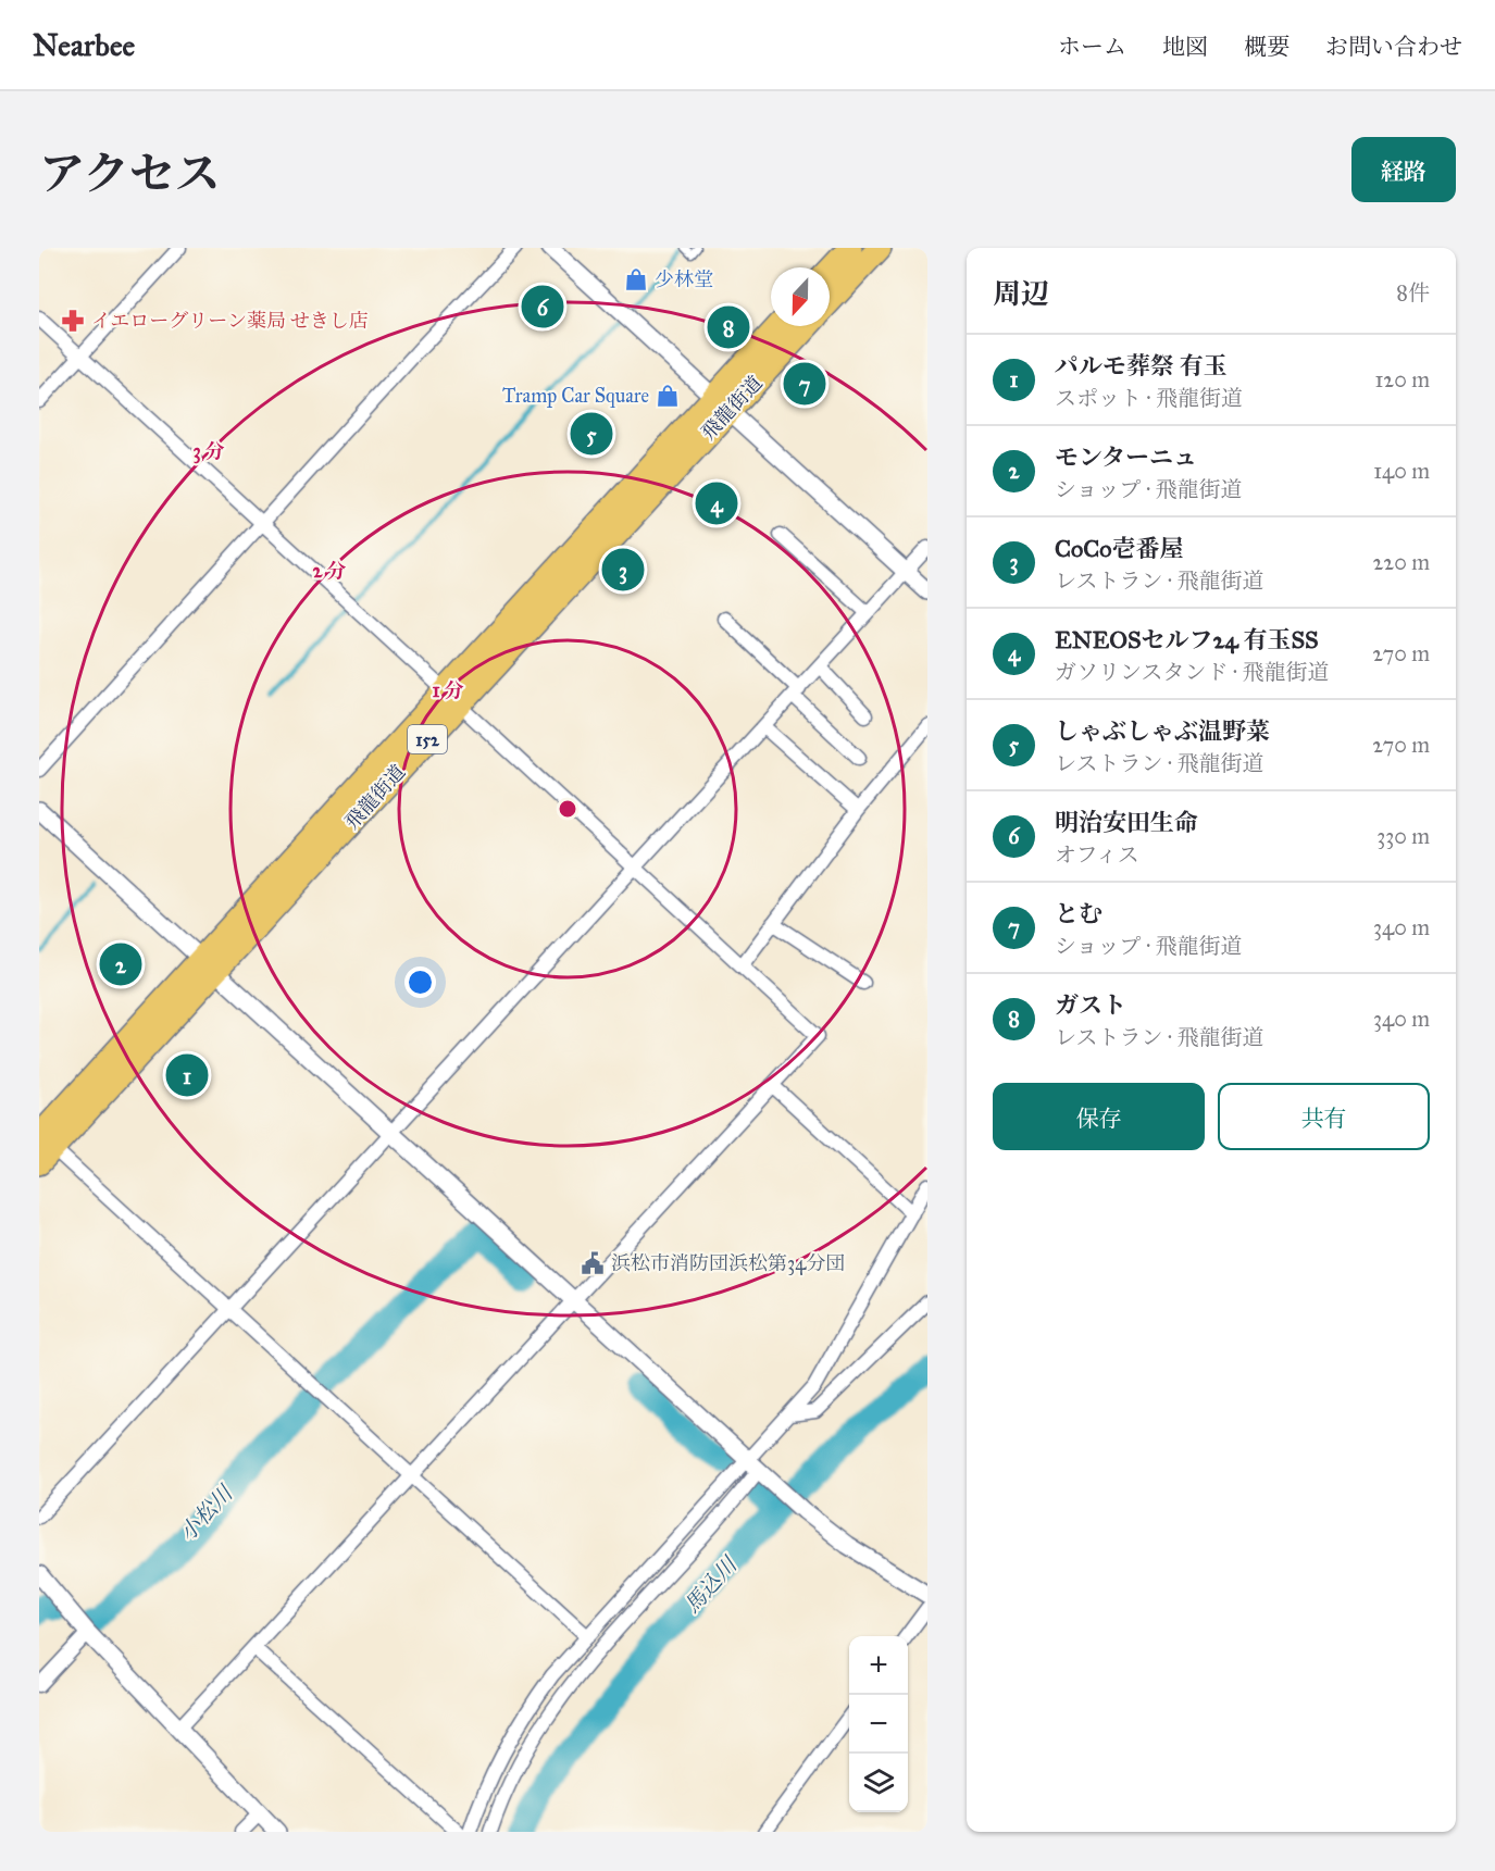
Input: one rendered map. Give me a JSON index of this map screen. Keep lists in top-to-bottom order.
{
  "streets": {
    "highway": ["飛龍街道", "152"]
  },
  "water": ["小松川", "馬込川"],
  "places": {
    "shop": ["少林堂", "Tramp Car Square"],
    "pharmacy": ["イエローグリーン薬局 せきし店"],
    "public building": ["浜松市消防団浜松第34分団"]
  },
  "north": "bottom",
  "page": {
    "header": "Nearbee",
    "nav": [
      "ホーム",
      "地図",
      "概要",
      "お問い合わせ"
    ],
    "title": "アクセス",
    "buttons": [
      "経路",
      ["保存", "共有"]
    ],
    "heading": ["周辺", "8件"],
    "pins": [
      "6",
      "8",
      "7",
      "5",
      "4",
      "3",
      "2",
      "1"
    ],
    "list": [
      {
        "mark": "1",
        "name": "パルモ葬祭 有玉",
        "note": "スポット · 飛龍街道",
        "value": "120 m"
      },
      {
        "mark": "2",
        "name": "モンターニュ",
        "note": "ショップ · 飛龍街道",
        "value": "140 m"
      },
      {
        "mark": "3",
        "name": "CoCo壱番屋",
        "note": "レストラン · 飛龍街道",
        "value": "220 m"
      },
      {
        "mark": "4",
        "name": "ENEOSセルフ24 有玉SS",
        "note": "ガソリンスタンド · 飛龍街道",
        "value": "270 m"
      },
      {
        "mark": "5",
        "name": "しゃぶしゃぶ温野菜",
        "note": "レストラン · 飛龍街道",
        "value": "270 m"
      },
      {
        "mark": "6",
        "name": "明治安田生命",
        "note": "オフィス",
        "value": "330 m"
      },
      {
        "mark": "7",
        "name": "とむ",
        "note": "ショップ · 飛龍街道",
        "value": "340 m"
      },
      {
        "mark": "8",
        "name": "ガスト",
        "note": "レストラン · 飛龍街道",
        "value": "340 m"
      }
    ],
    "map_buttons": ["+", "−"]
  },
  "rings": ["3 分", "2 分", "1 分"]
}
